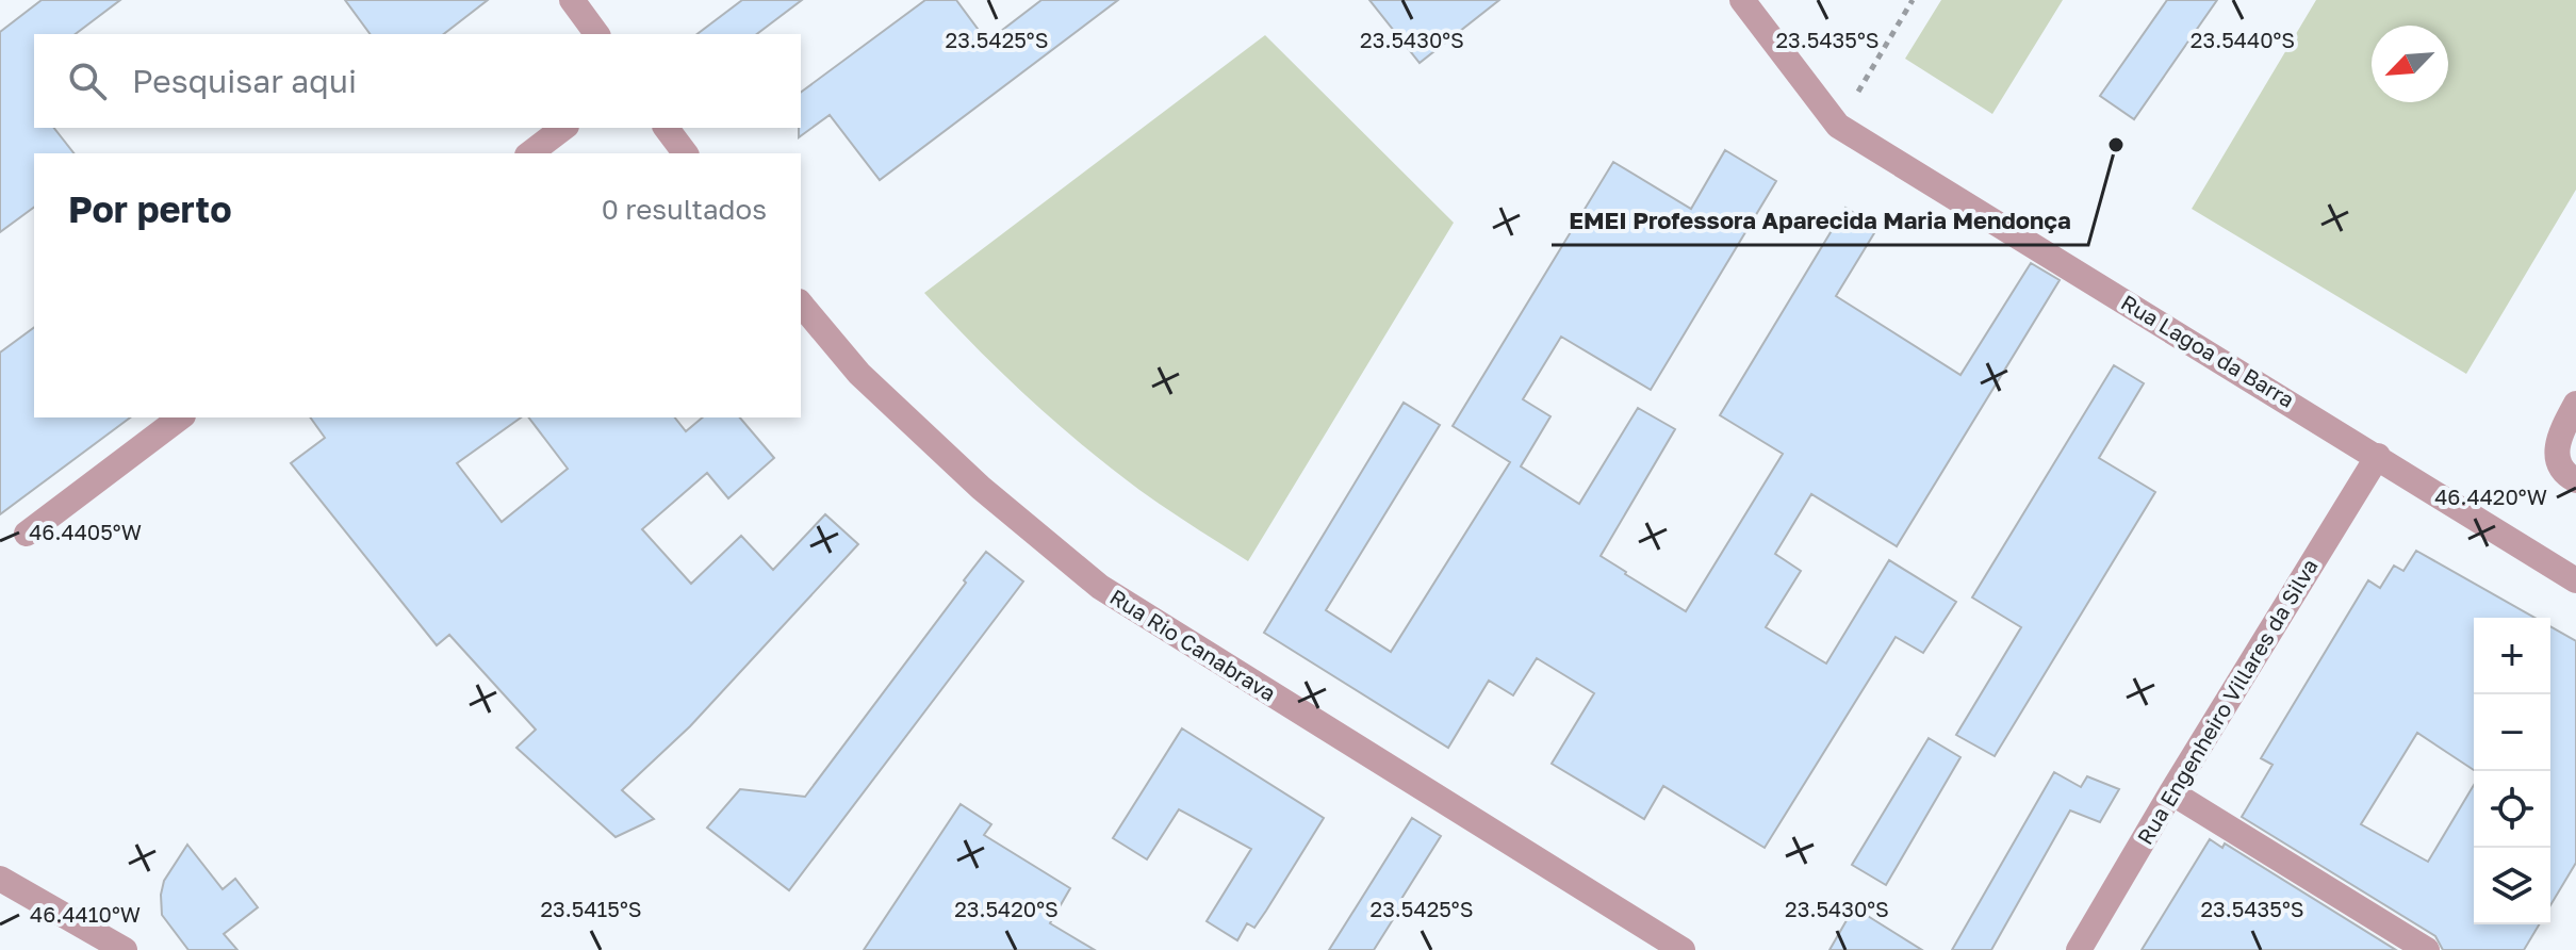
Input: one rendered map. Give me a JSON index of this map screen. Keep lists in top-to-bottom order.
{
  "streets": {
    "street": ["Rua Lagoa da Barra", "Rua Rio Canabrava", "Rua Engenheiro Villares da Silva"]
  },
  "crossings": [
    ["Rua Lagoa da Barra", "Rua Engenheiro Villares da Silva"]
  ],
  "places": ["EMEI Professora Aparecida Maria Mendonça"],
  "north": "bottom left",
  "page": {
    "search": "Pesquisar aqui",
    "heading": ["Por perto", "0 resultados"],
    "map_buttons": ["+", "−"]
  },
  "coordinates": [
    "23.5425°S",
    "23.5435°S",
    "23.5430°S",
    "23.5440°S",
    "46.4420°W",
    "46.4405°W",
    "23.5415°S",
    "23.5420°S",
    "46.4410°W"
  ]
}
